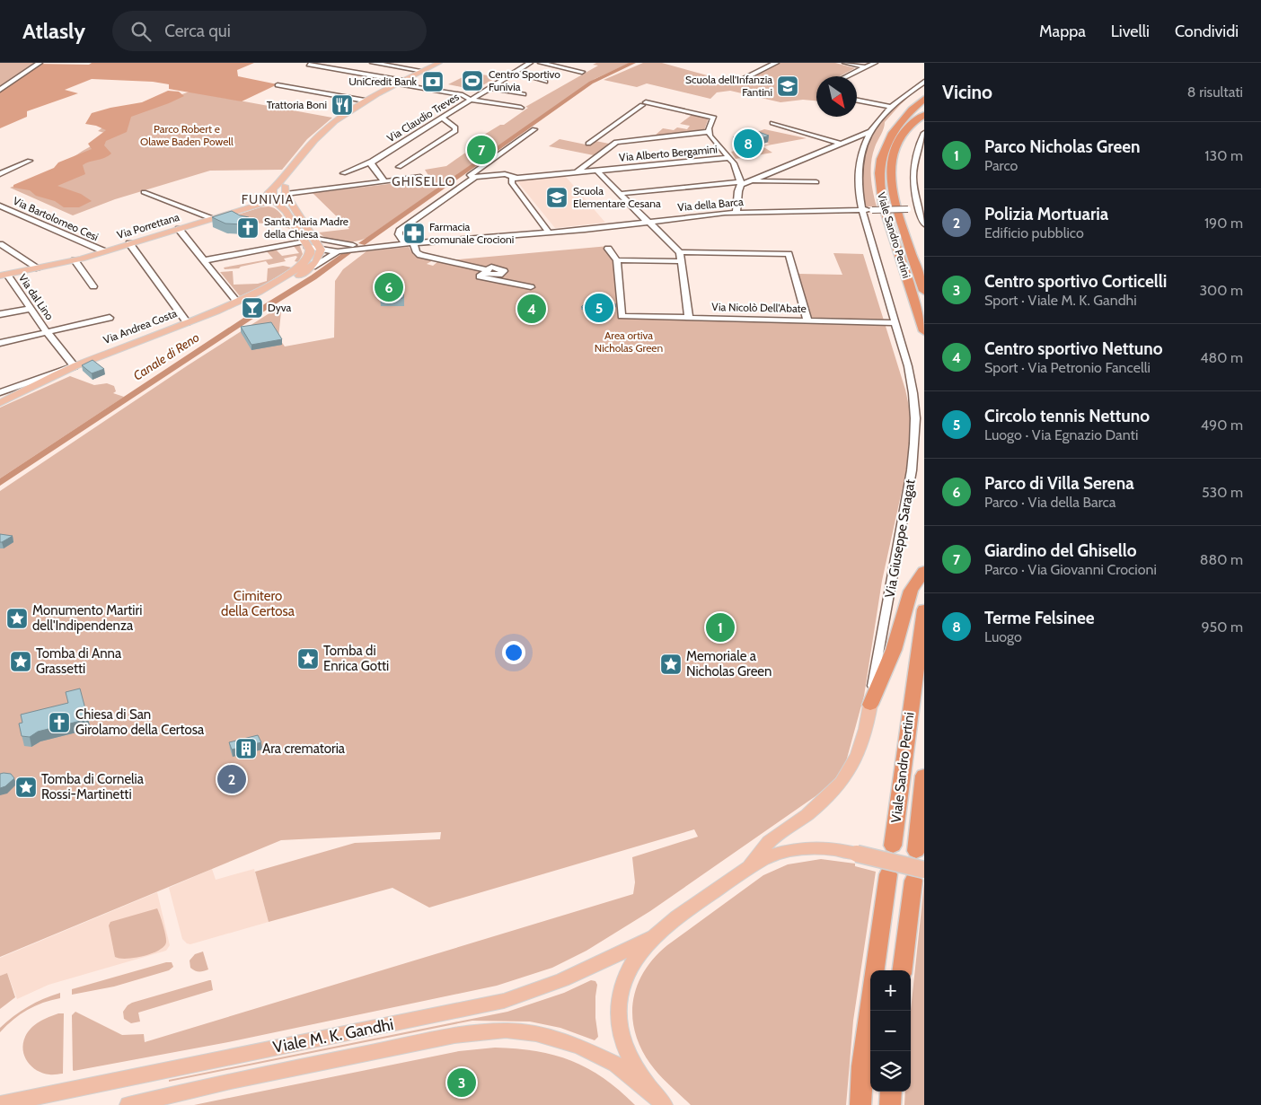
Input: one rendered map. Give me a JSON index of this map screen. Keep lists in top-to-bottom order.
{
  "streets": {
    "highway": ["Viale Sandro Pertini"],
    "main road": [
      "Via Porrettana",
      "Via Andrea Costa",
      "Via Giuseppe Saragat",
      "Viale M. K. Gandhi"
    ],
    "street": [
      "Via Claudio Treves",
      "Via Alberto Bergamini",
      "Via della Barca",
      "Via Bartolomeo Cesi",
      "Via dal Lino",
      "Via Nicolò Dell'Abate"
    ]
  },
  "crossings": [
    ["Via della Barca", "Via Andrea Costa"],
    ["Via della Barca", "Via Giuseppe Saragat"],
    ["Via Bartolomeo Cesi", "Via Porrettana"],
    ["Via Porrettana", "Via dal Lino"],
    ["Via dal Lino", "Via Andrea Costa"],
    ["Via Nicolò Dell'Abate", "Via Giuseppe Saragat"]
  ],
  "districts": ["GHISELLO", "FUNIVIA"],
  "water": ["Canale di Reno"],
  "parks": ["Parco Robert e Olawe Baden Powell", "Area ortiva Nicholas Green", "Cimitero della Certosa"],
  "places": {
    "sports": ["Centro Sportivo Funivia"],
    "bank": ["UniCredit Bank"],
    "school or university": ["Scuola dell'Infanzia Fantini", "Scuola Elementare Cesana"],
    "restaurant": ["Trattoria Boni"],
    "church": ["Santa Maria Madre della Chiesa", "Chiesa di San Girolamo della Certosa"],
    "pharmacy": ["Farmacia comunale Crocioni"],
    "bar": ["Dyva"],
    "place": [
      "Monumento Martiri dell'Indipendenza",
      "Tomba di Enrica Gotti",
      "Tomba di Anna Grassetti",
      "Memoriale a Nicholas Green",
      "Tomba di Cornelia Rossi-Martinetti"
    ],
    "building": ["Ara crematoria"]
  },
  "north": "bottom right",
  "page": {
    "header": "Atlasly",
    "search": "Cerca qui",
    "nav": ["Mappa", "Livelli", "Condividi"],
    "heading": ["Vicino", "8 risultati"],
    "list": [
      {
        "mark": "1",
        "name": "Parco Nicholas Green",
        "note": "Parco",
        "value": "130 m"
      },
      {
        "mark": "2",
        "name": "Polizia Mortuaria",
        "note": "Edificio pubblico",
        "value": "190 m"
      },
      {
        "mark": "3",
        "name": "Centro sportivo Corticelli",
        "note": "Sport · Viale M. K. Gandhi",
        "value": "300 m"
      },
      {
        "mark": "4",
        "name": "Centro sportivo Nettuno",
        "note": "Sport · Via Petronio Fancelli",
        "value": "480 m"
      },
      {
        "mark": "5",
        "name": "Circolo tennis Nettuno",
        "note": "Luogo · Via Egnazio Danti",
        "value": "490 m"
      },
      {
        "mark": "6",
        "name": "Parco di Villa Serena",
        "note": "Parco · Via della Barca",
        "value": "530 m"
      },
      {
        "mark": "7",
        "name": "Giardino del Ghisello",
        "note": "Parco · Via Giovanni Crocioni",
        "value": "880 m"
      },
      {
        "mark": "8",
        "name": "Terme Felsinee",
        "note": "Luogo",
        "value": "950 m"
      }
    ],
    "pins": [
      "8",
      "7",
      "6",
      "5",
      "4",
      "1",
      "2",
      "3"
    ],
    "map_buttons": ["+", "−"]
  }
}
